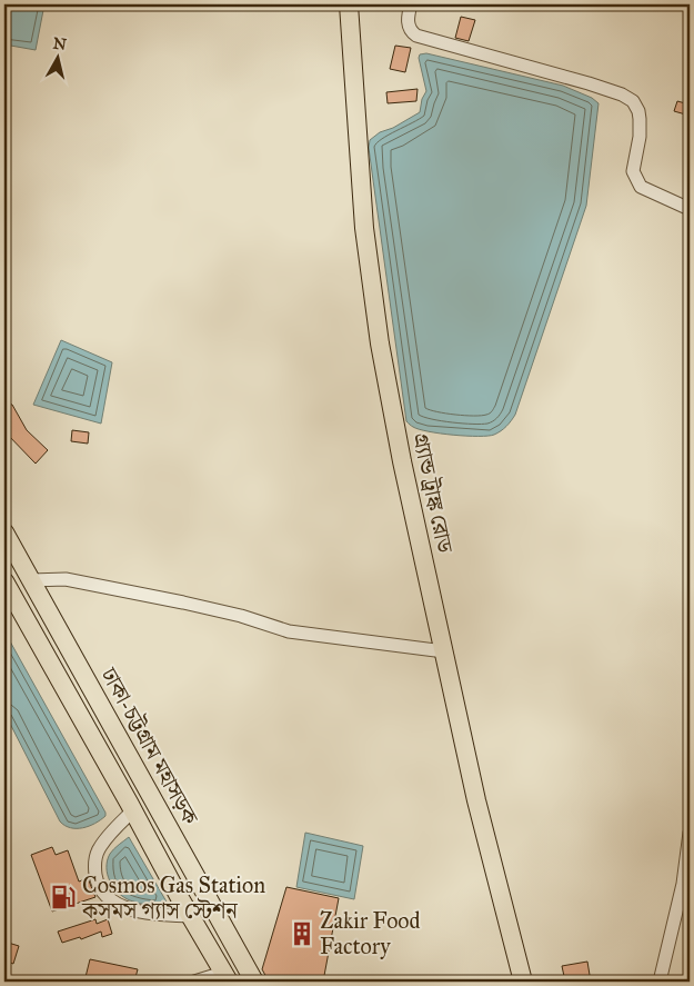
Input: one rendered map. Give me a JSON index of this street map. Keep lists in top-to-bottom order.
{
  "streets": {
    "highway": ["গ্র্যান্ড ট্রাঙ্ক রোড", "ঢাকা-চট্টগ্রাম মহাসড়ক"]
  },
  "places": {
    "fuel station": ["Cosmos Gas Station কসমস গ্যাস স্টেশন"],
    "building": ["Zakir Food Factory"]
  },
  "north": "top"
}
